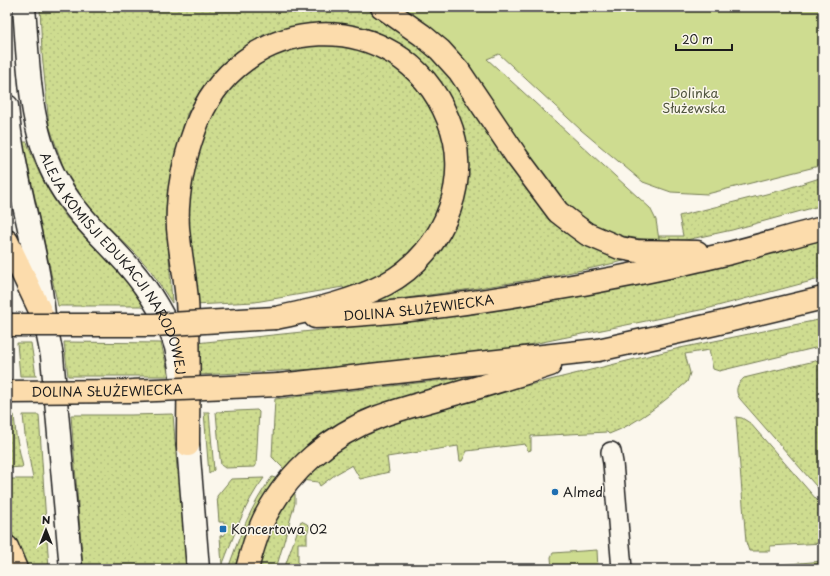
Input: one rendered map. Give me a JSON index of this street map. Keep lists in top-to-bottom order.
{
  "streets": {
    "main road": ["DOLINA SŁUŻEWIECKA"],
    "street": ["ALEJA KOMISJI EDUKACJI NARODOWEJ"]
  },
  "parks": ["Dolinka Służewska"],
  "places": {
    "other": ["Almed"],
    "transit": ["Koncertowa 02"]
  },
  "scale_bar": "20 m",
  "north": "top"
}
